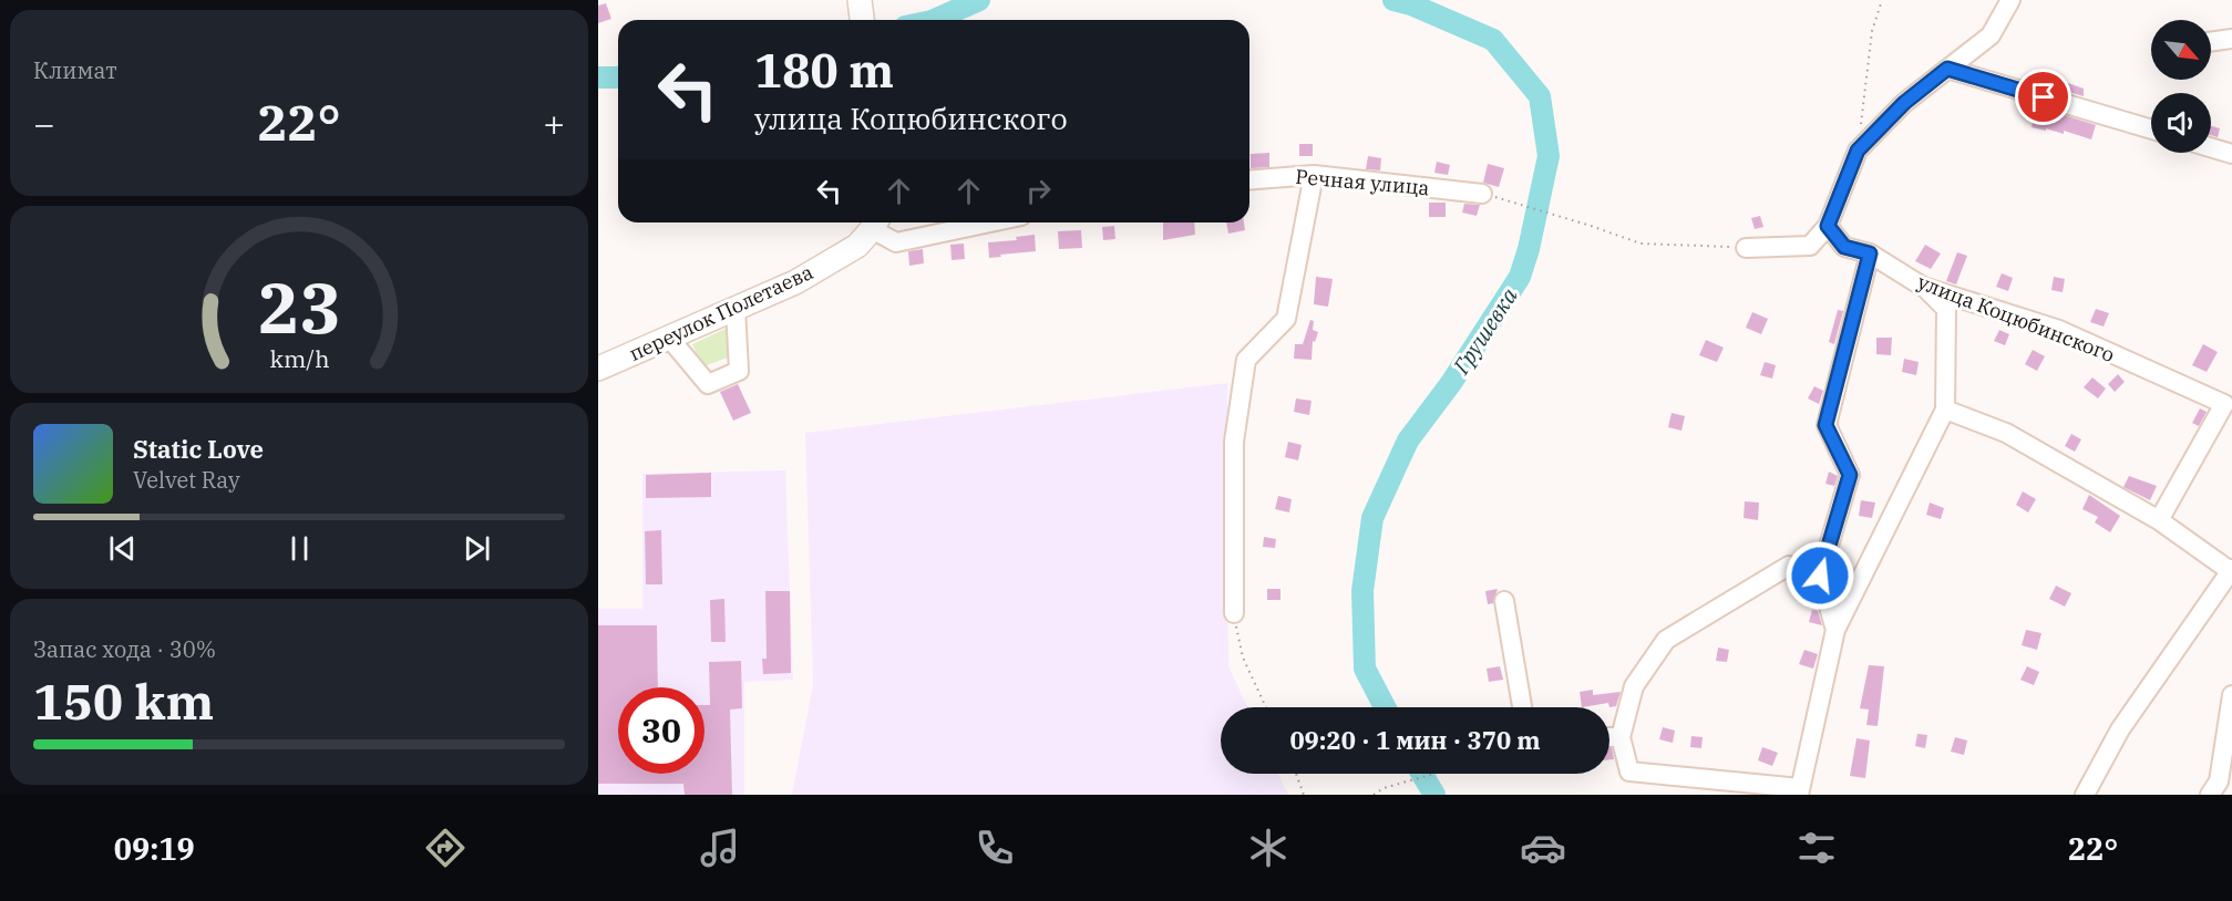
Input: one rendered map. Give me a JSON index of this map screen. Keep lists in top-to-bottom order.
{
  "streets": {
    "main road": ["переулок Полетаева"],
    "street": ["Речная улица", "улица Коцюбинского"]
  },
  "water": ["Грушевка"],
  "north": "bottom right",
  "page": {
    "tile": [
      "Климат",
      ["Запас хода · 30%", "150 km"]
    ],
    "turn": ["180 m", "улица Коцюбинского"],
    "heat": ["−", "22°", "+"],
    "song": ["Static Love", "Velvet Ray"],
    "limit": "30",
    "trip": "09:20 · 1 мин · 370 m",
    "tabs": ["09:19", "22°"],
    "gauge": ["23", "km/h"]
  }
}
